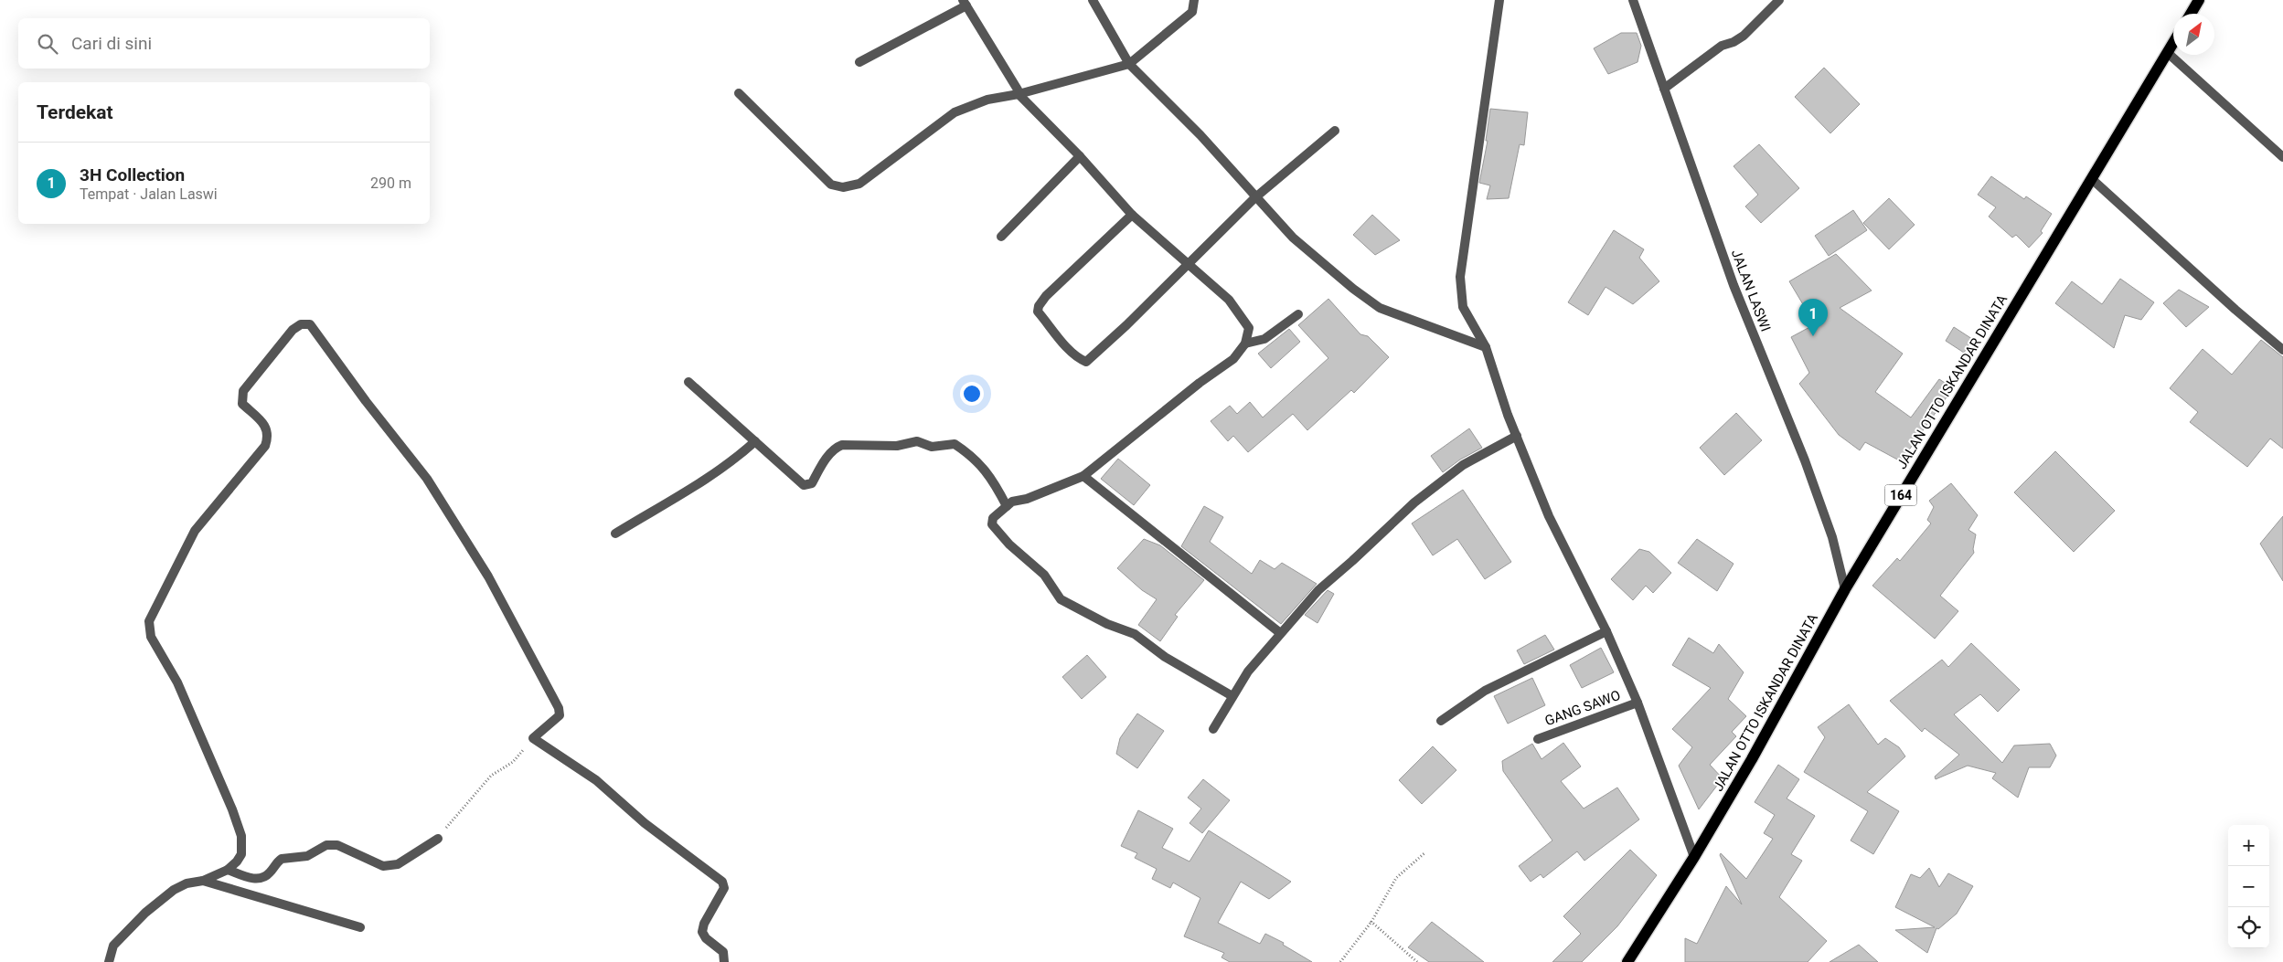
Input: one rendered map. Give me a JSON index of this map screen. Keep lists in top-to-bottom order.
{
  "streets": {
    "main road": ["JALAN OTTO ISKANDAR DINATA", "164"],
    "street": ["JALAN LASWI", "GANG SAWO"]
  },
  "crossings": [
    ["JALAN LASWI", "JALAN OTTO ISKANDAR DINATA"]
  ],
  "north": "top right",
  "page": {
    "search": "Cari di sini",
    "heading": "Terdekat",
    "list": [
      {
        "mark": "1",
        "name": "3H Collection",
        "note": "Tempat · Jalan Laswi",
        "value": "290 m"
      }
    ],
    "pins": "1",
    "map_buttons": ["+", "−"]
  }
}
